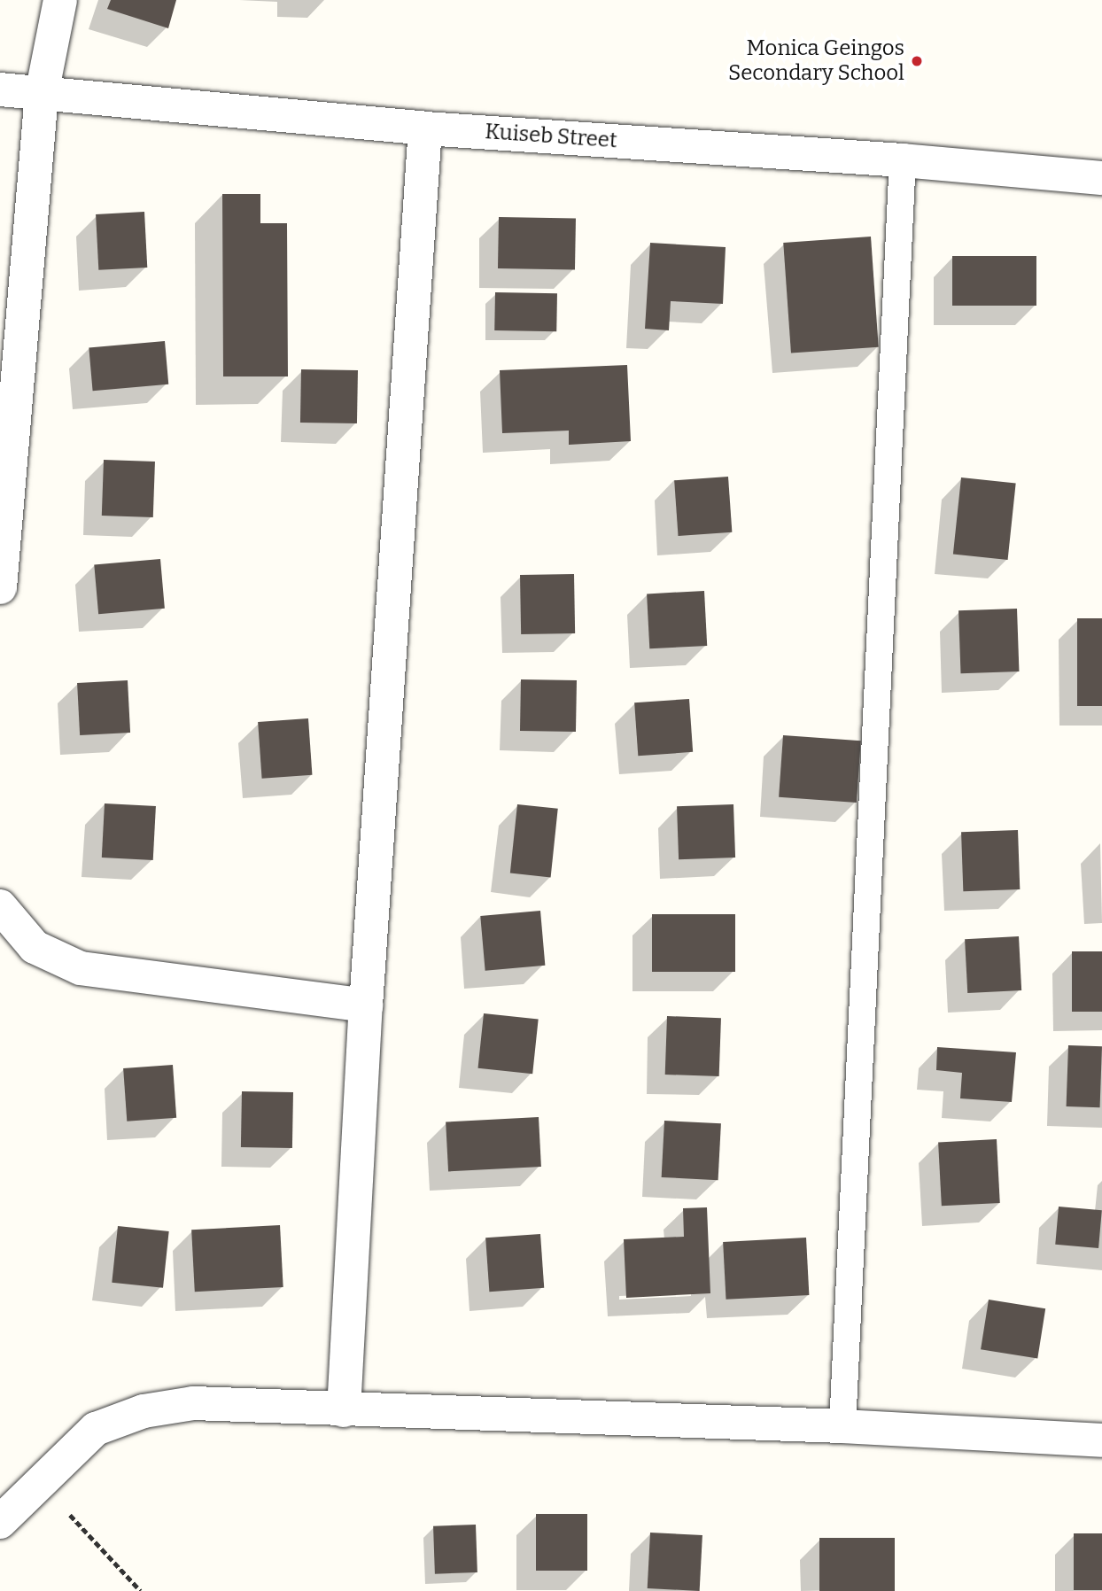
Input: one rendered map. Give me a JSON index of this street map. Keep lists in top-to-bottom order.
{
  "streets": {
    "street": ["Kuiseb Street"]
  },
  "places": ["Monica Geingos Secondary School"]
}
